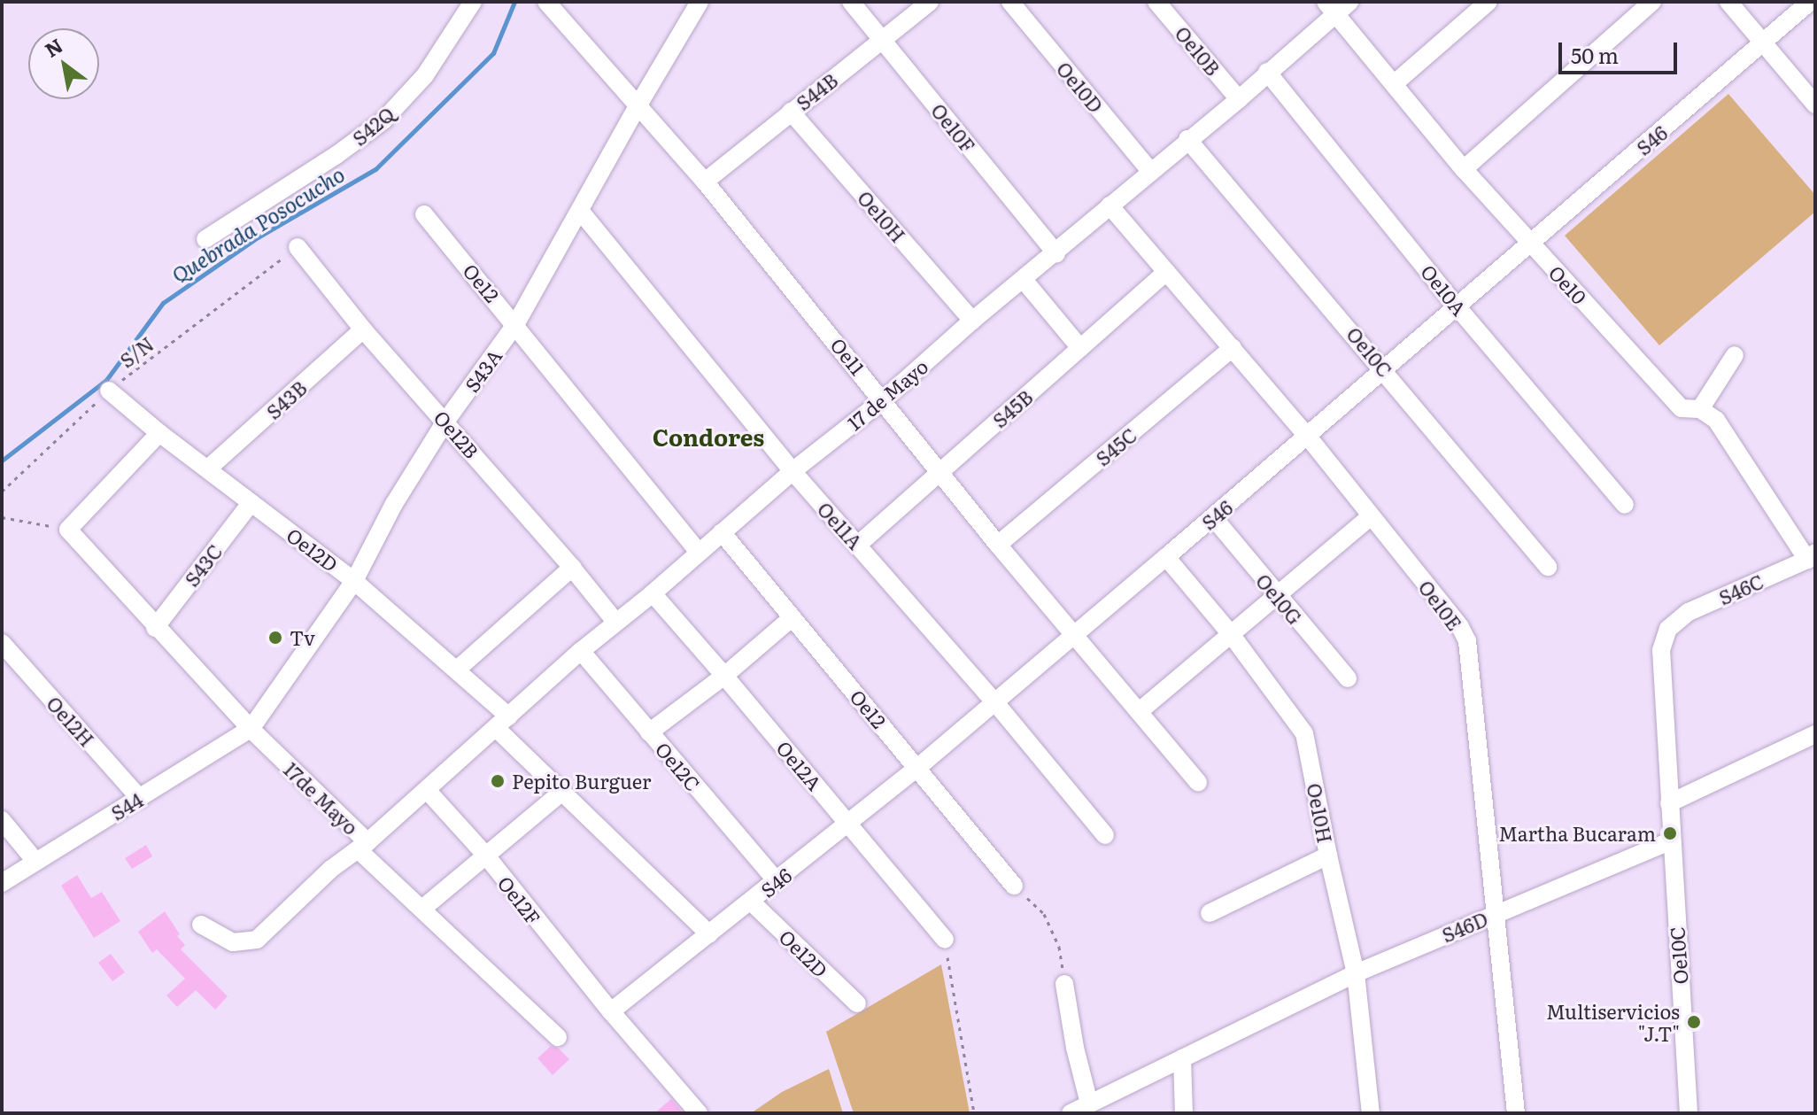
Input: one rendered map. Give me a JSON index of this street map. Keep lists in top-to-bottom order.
{
  "streets": {
    "street": [
      "Oe10B",
      "Oe10D",
      "S44B",
      "S42Q",
      "Oe10F",
      "S46",
      "Oe10H",
      "Oe12",
      "Oe10",
      "Oe10A",
      "Oe10C",
      "Oe11",
      "S43A",
      "17 de Mayo",
      "S43B",
      "S45B",
      "Oe12B",
      "S45C",
      "Oe11A",
      "Oe12D",
      "S43C",
      "S46C",
      "Oe10G",
      "Oe10E",
      "Oe12H",
      "Oe12A",
      "Oe12C",
      "17de Mayo",
      "S44",
      "Oe12F",
      "S46D"
    ],
    "path": ["S/N"]
  },
  "crossings": [
    ["Oe10B", "17 de Mayo"],
    ["Oe10D", "17 de Mayo"],
    ["S44B", "Oe10F"],
    ["S44B", "Oe10H"],
    ["S44B", "Oe11"],
    ["Oe10F", "17 de Mayo"],
    ["S46", "Oe10H"],
    ["S46", "Oe12"],
    ["S46", "Oe10"],
    ["S46", "Oe10A"],
    ["S46", "Oe10C"],
    ["S46", "Oe11"],
    ["S46", "Oe11A"],
    ["S46", "Oe12D"],
    ["S46", "Oe10G"],
    ["S46", "Oe10E"],
    ["S46", "Oe12A"],
    ["S46", "Oe12C"],
    ["S46", "Oe12F"],
    ["Oe10H", "17 de Mayo"],
    ["Oe10H", "S46D"],
    ["Oe12", "S43A"],
    ["Oe12", "17 de Mayo"],
    ["Oe10", "17 de Mayo"],
    ["Oe10", "S46C"],
    ["Oe10A", "17 de Mayo"],
    ["S/N", "Oe12B"],
    ["S/N", "Oe12D"],
    ["Oe10C", "17 de Mayo"],
    ["Oe10C", "S46D"],
    ["Oe11", "S43A"],
    ["Oe11", "17 de Mayo"],
    ["Oe11", "S45B"],
    ["Oe11", "S45C"],
    ["S43A", "Oe12B"],
    ["S43A", "Oe11A"],
    ["S43A", "Oe12D"],
    ["S43A", "17de Mayo"],
    ["S43A", "S44"],
    ["17 de Mayo", "Oe12B"],
    ["17 de Mayo", "Oe11A"],
    ["17 de Mayo", "Oe12D"],
    ["17 de Mayo", "Oe10E"],
    ["17 de Mayo", "Oe12A"],
    ["17 de Mayo", "Oe12C"],
    ["17 de Mayo", "17de Mayo"],
    ["17 de Mayo", "Oe12F"],
    ["S43B", "Oe12B"],
    ["S43B", "Oe12D"],
    ["S45B", "Oe11A"],
    ["S45B", "Oe10E"],
    ["S45C", "Oe10E"],
    ["Oe12D", "S43C"],
    ["Oe10E", "S46D"],
    ["Oe12H", "S44"],
    ["17de Mayo", "S44"],
    ["17de Mayo", "Oe12F"]
  ],
  "districts": ["Condores"],
  "water": ["Quebrada Posocucho"],
  "places": [
    "Tv",
    "Pepito Burguer",
    "Martha Bucaram",
    "Multiservicios \"J.T\""
  ],
  "scale_bar": "50 m",
  "north": "top left"
}
